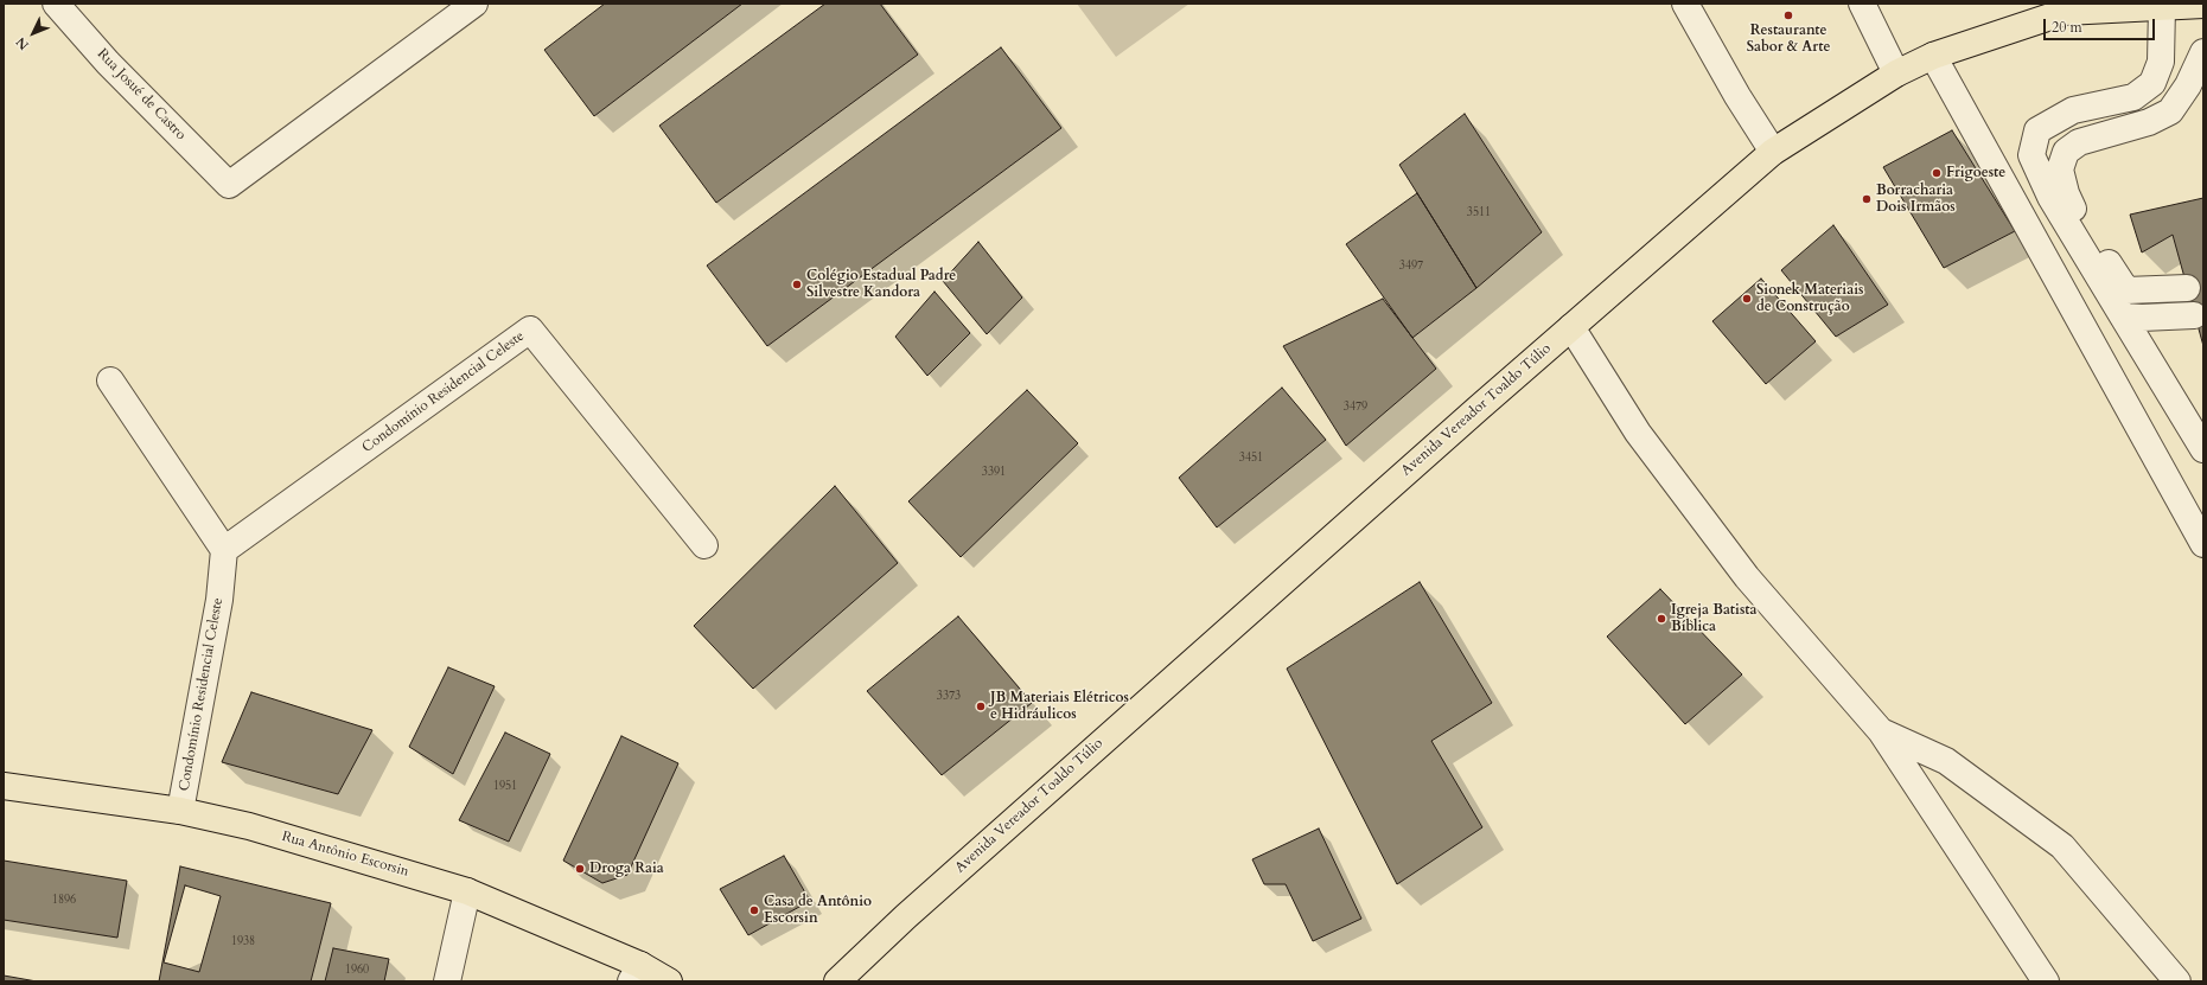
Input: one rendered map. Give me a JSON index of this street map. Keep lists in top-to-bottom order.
{
  "streets": {
    "main road": ["Avenida Vereador Toaldo Túlio", "Rua Antônio Escorsin"],
    "street": ["Rua Josué de Castro", "Condomínio Residencial Celeste"]
  },
  "crossings": [
    ["Condomínio Residencial Celeste", "Rua Antônio Escorsin"]
  ],
  "places": [
    "Restaurante Sabor & Arte",
    "Frigoeste",
    "Borracharia Dois Irmãos",
    "Colégio Estadual Padre Silvestre Kandora",
    "Sionek Materiais de Construção",
    "Igreja Batista Bíblica",
    "JB Materiais Elétricos e Hidráulicos",
    "Droga Raia",
    "Casa de Antônio Escorsin"
  ],
  "house_numbers": [
    "3511",
    "3497",
    "3479",
    "3451",
    "3391",
    "3373",
    "1951",
    "1896",
    "1938",
    "1960"
  ],
  "scale_bar": "20 m",
  "north": "bottom left"
}
